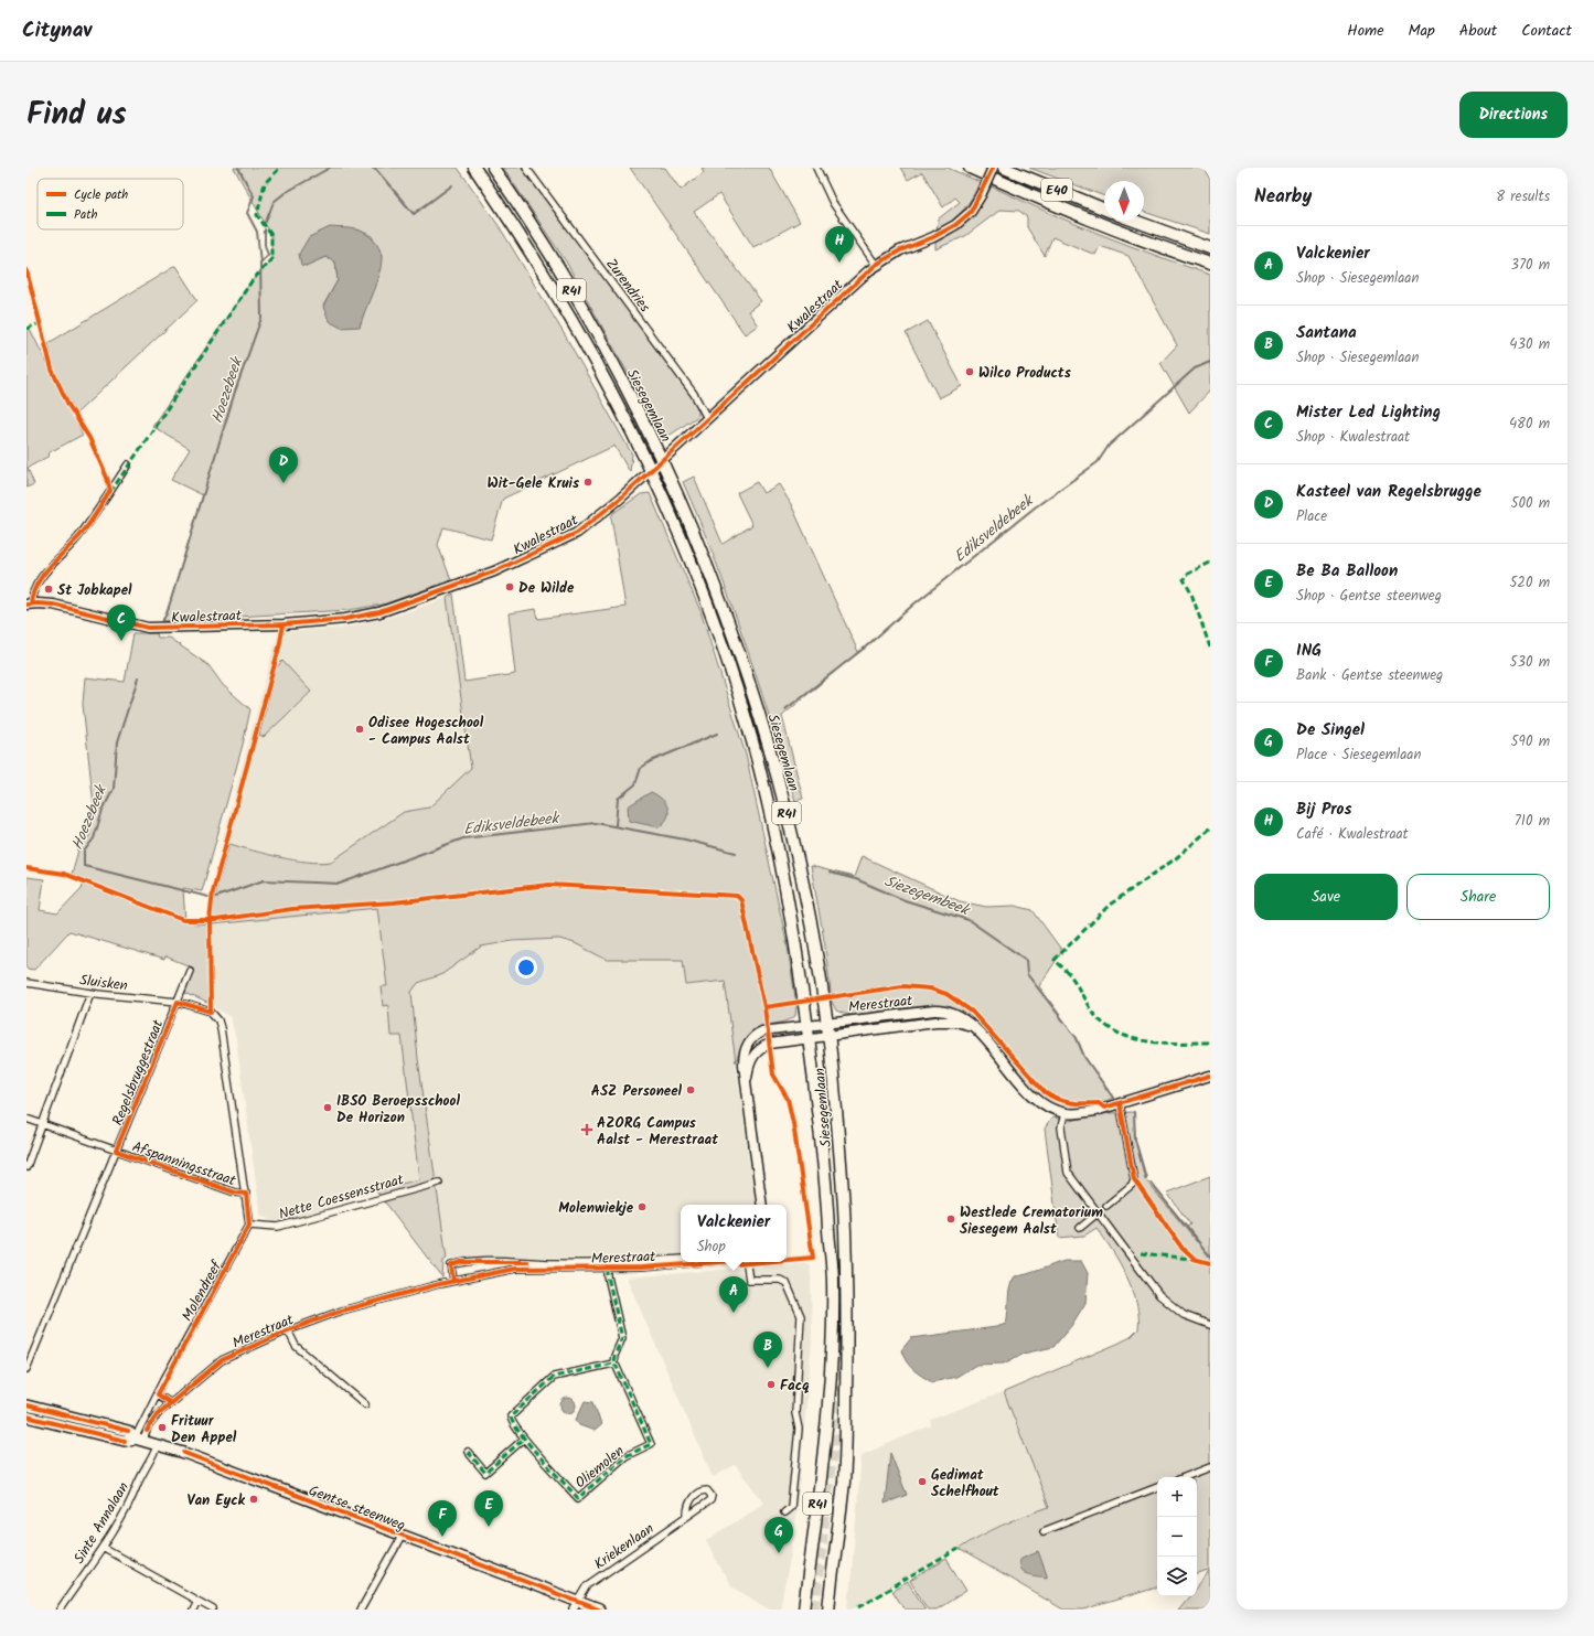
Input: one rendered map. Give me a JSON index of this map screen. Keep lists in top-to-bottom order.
{
  "streets": {
    "highway": ["E40", "R41", "Siesegemlaan"],
    "main road": ["Gentse steenweg"],
    "street": [
      "Zurendries",
      "Kwalestraat",
      "Sluisken",
      "Merestraat",
      "Regelsbruggestraat",
      "Afspanningsstraat",
      "Nette Coessensstraat",
      "Molendreef",
      "Oliemolen",
      "Sinte Annalaan",
      "Kriekenlaan"
    ]
  },
  "crossings": [
    ["Zurendries", "Kwalestraat"],
    ["Kwalestraat", "Siesegemlaan"],
    ["Siesegemlaan", "Merestraat"],
    ["Sluisken", "Regelsbruggestraat"],
    ["Merestraat", "Molendreef"],
    ["Merestraat", "Gentse steenweg"],
    ["Regelsbruggestraat", "Afspanningsstraat"],
    ["Nette Coessensstraat", "Molendreef"],
    ["Molendreef", "Gentse steenweg"],
    ["Gentse steenweg", "Sinte Annalaan"],
    ["Gentse steenweg", "Kriekenlaan"]
  ],
  "water": ["Hoezebeek", "Ediksveldebeek", "Siezegembeek"],
  "places": {
    "other": [
      "Wilco Products",
      "Wit-Gele Kruis",
      "De Wilde",
      "St Jobkapel",
      "Odisee Hogeschool - Campus Aalst",
      "ASZ Personeel",
      "IBSO Beroepsschool De Horizon",
      "Molenwiekje",
      "Westlede Crematorium Siesegem Aalst",
      "Facq",
      "Frituur Den Appel",
      "Gedimat Schelfhout",
      "Van Eyck"
    ],
    "health": ["AZORG Campus Aalst - Merestraat"]
  },
  "legend": ["Cycle path", "Path"],
  "north": "bottom",
  "page": {
    "header": "Citynav",
    "nav": [
      "Home",
      "Map",
      "About",
      "Contact"
    ],
    "title": "Find us",
    "buttons": [
      "Directions",
      ["Save", "Share"]
    ],
    "heading": ["Nearby", "8 results"],
    "list": [
      {
        "mark": "A",
        "name": "Valckenier",
        "note": "Shop · Siesegemlaan",
        "value": "370 m"
      },
      {
        "mark": "B",
        "name": "Santana",
        "note": "Shop · Siesegemlaan",
        "value": "430 m"
      },
      {
        "mark": "C",
        "name": "Mister Led Lighting",
        "note": "Shop · Kwalestraat",
        "value": "480 m"
      },
      {
        "mark": "D",
        "name": "Kasteel van Regelsbrugge",
        "note": "Place",
        "value": "500 m"
      },
      {
        "mark": "E",
        "name": "Be Ba Balloon",
        "note": "Shop · Gentse steenweg",
        "value": "520 m"
      },
      {
        "mark": "F",
        "name": "ING",
        "note": "Bank · Gentse steenweg",
        "value": "530 m"
      },
      {
        "mark": "G",
        "name": "De Singel",
        "note": "Place · Siesegemlaan",
        "value": "590 m"
      },
      {
        "mark": "H",
        "name": "Bij Pros",
        "note": "Café · Kwalestraat",
        "value": "710 m"
      }
    ],
    "pins": [
      "H",
      "D",
      "C",
      "A",
      "B",
      "E",
      "F",
      "G"
    ],
    "popup": ["Valckenier", "Shop"],
    "map_buttons": ["+", "−"]
  }
}
